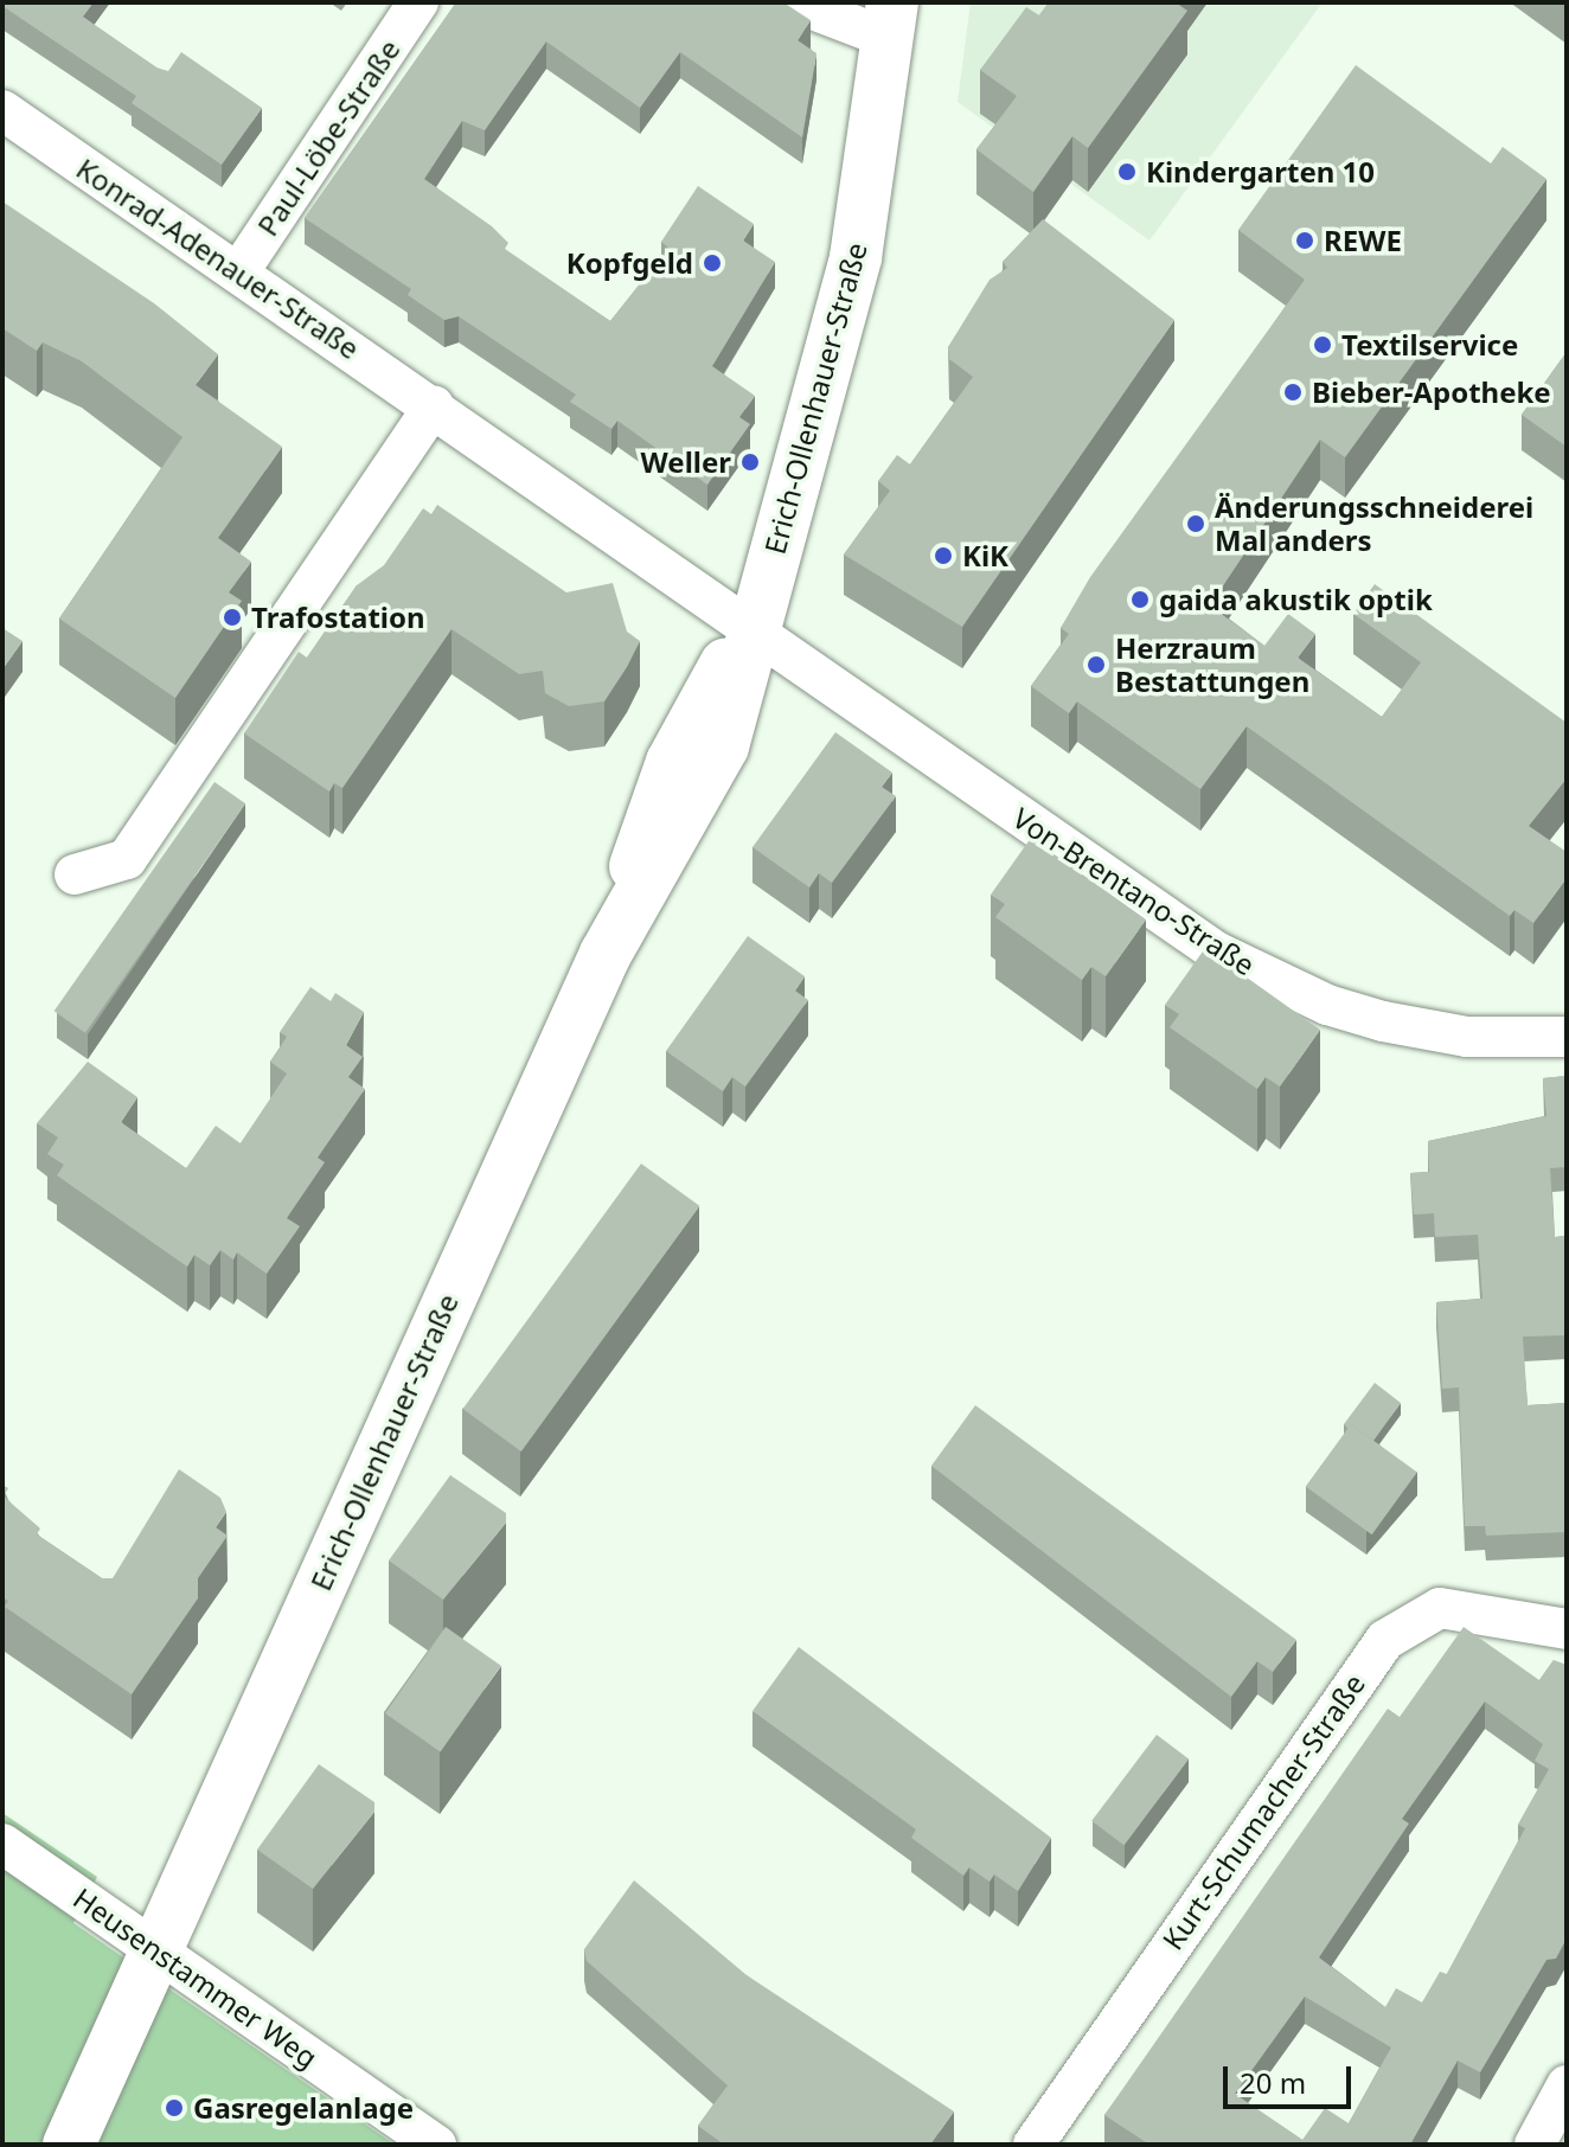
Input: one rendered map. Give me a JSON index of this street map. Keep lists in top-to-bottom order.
{
  "streets": {
    "street": [
      "Paul-Löbe-Straße",
      "Konrad-Adenauer-Straße",
      "Erich-Ollenhauer-Straße",
      "Von-Brentano-Straße",
      "Kurt-Schumacher-Straße",
      "Heusenstammer Weg"
    ]
  },
  "crossings": [
    ["Paul-Löbe-Straße", "Konrad-Adenauer-Straße"],
    ["Konrad-Adenauer-Straße", "Erich-Ollenhauer-Straße"],
    ["Konrad-Adenauer-Straße", "Von-Brentano-Straße"],
    ["Erich-Ollenhauer-Straße", "Von-Brentano-Straße"],
    ["Erich-Ollenhauer-Straße", "Heusenstammer Weg"]
  ],
  "places": [
    "Kindergarten 10",
    "REWE",
    "Kopfgeld",
    "Textilservice",
    "Bieber-Apotheke",
    "Weller",
    "Änderungsschneiderei Mal anders",
    "KiK",
    "gaida akustik optik",
    "Trafostation",
    "Herzraum Bestattungen",
    "Gasregelanlage"
  ],
  "scale_bar": "20 m"
}
